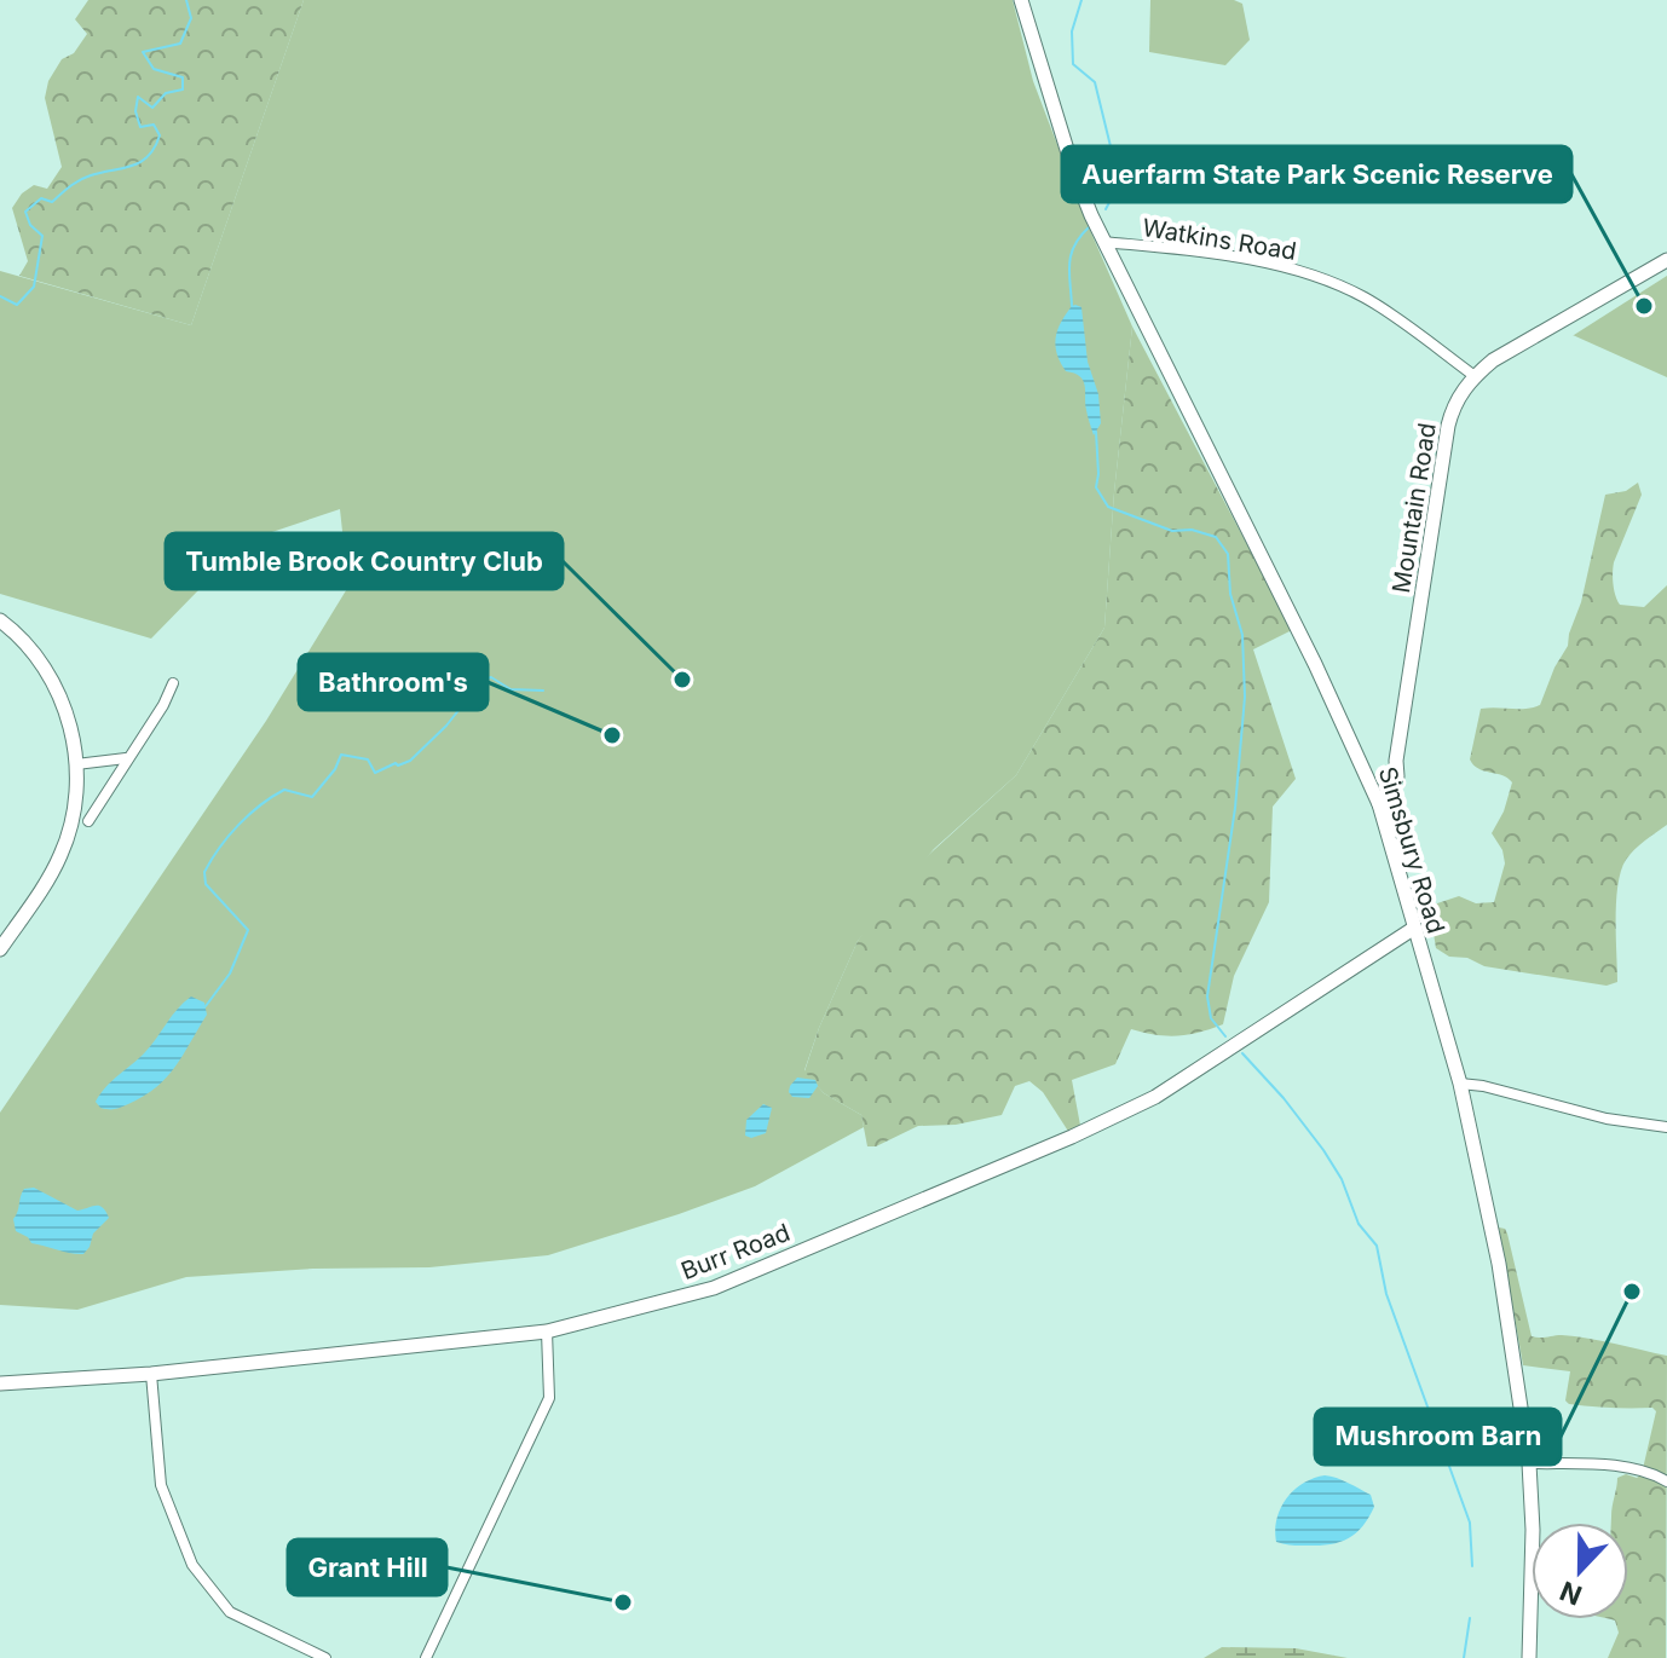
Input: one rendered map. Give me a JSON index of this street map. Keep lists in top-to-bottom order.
{
  "streets": {
    "main road": ["Mountain Road", "Simsbury Road", "Burr Road"],
    "street": ["Watkins Road"]
  },
  "crossings": [
    ["Watkins Road", "Mountain Road"],
    ["Watkins Road", "Simsbury Road"],
    ["Mountain Road", "Simsbury Road"],
    ["Simsbury Road", "Burr Road"]
  ],
  "places": [
    "Auerfarm State Park Scenic Reserve",
    "Tumble Brook Country Club",
    "Bathroom's",
    "Mushroom Barn",
    "Grant Hill"
  ],
  "north": "bottom"
}
